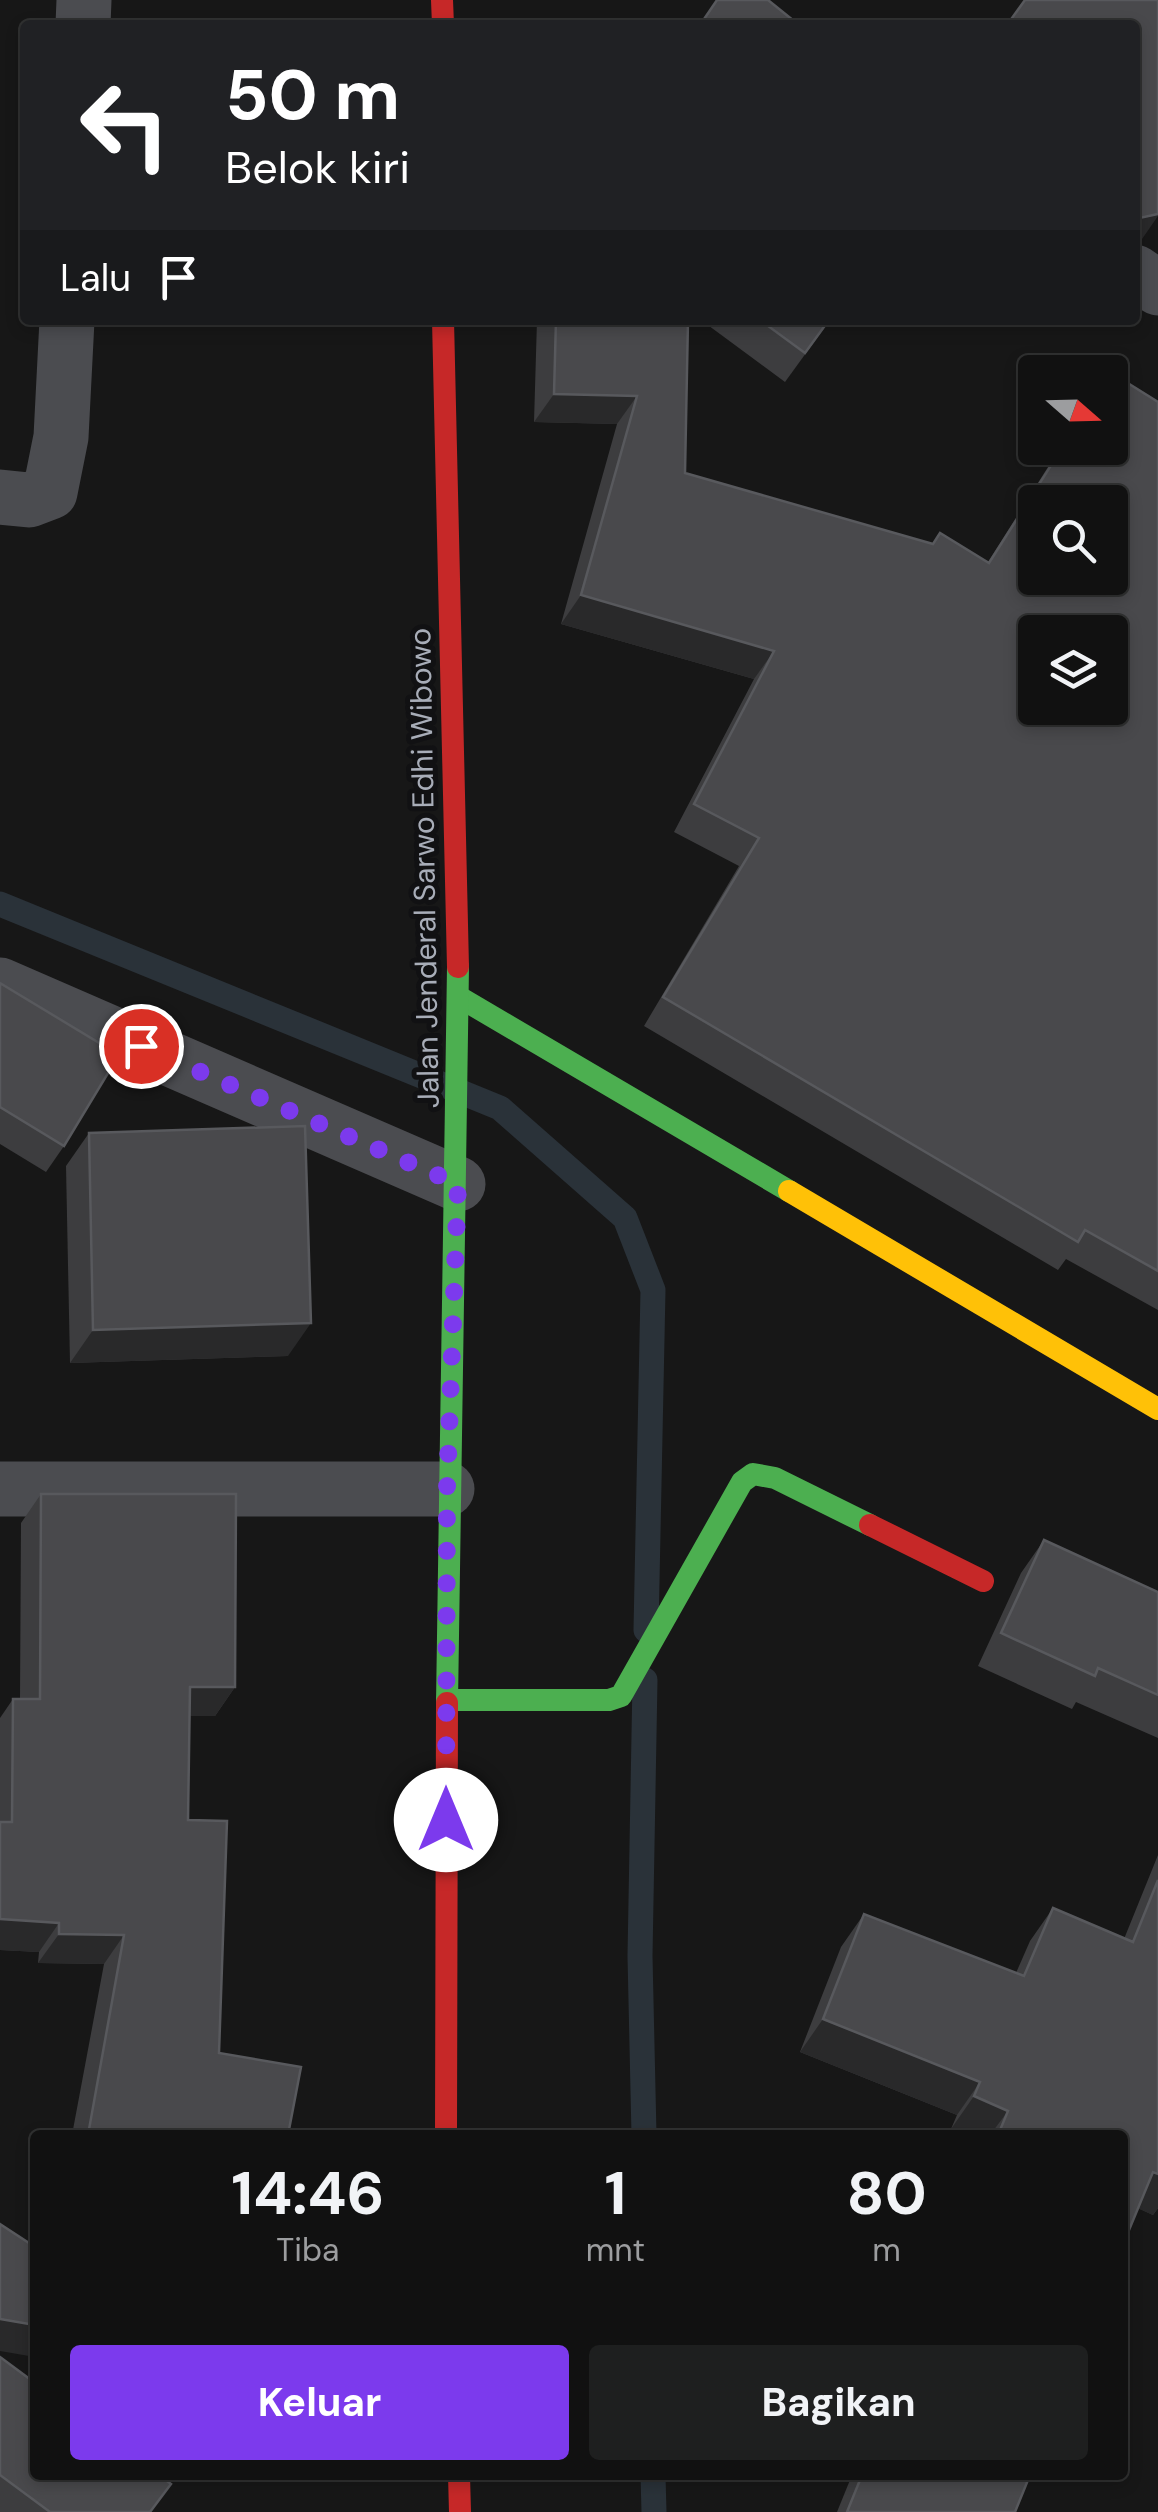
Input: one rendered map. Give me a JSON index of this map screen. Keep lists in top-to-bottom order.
{
  "streets": {
    "main road": ["Jalan Jenderal Sarwo Edhi Wibowo"]
  },
  "north": "right",
  "page": {
    "turn": ["50 m", "Belok kiri"],
    "then": "Lalu",
    "eta": [
      "14:46",
      "Tiba",
      "1",
      "mnt",
      "80",
      "m"
    ],
    "buttons": ["Keluar", "Bagikan"]
  }
}
